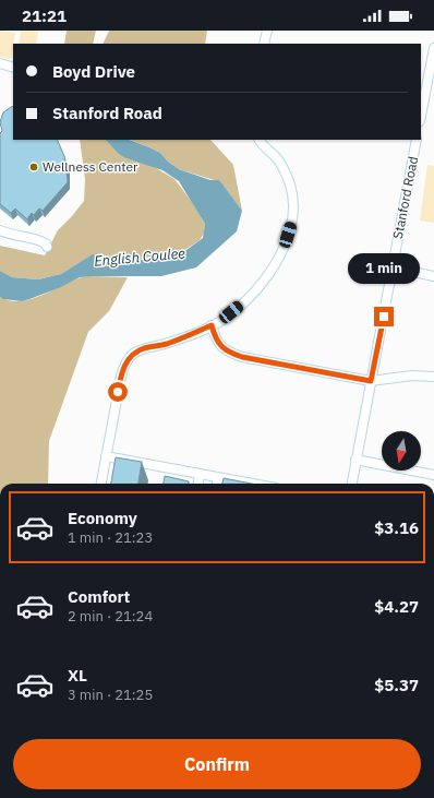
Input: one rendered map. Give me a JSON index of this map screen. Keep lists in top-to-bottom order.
{
  "streets": {
    "street": ["Stanford Road"]
  },
  "water": ["English Coulee"],
  "places": ["Wellness Center"],
  "north": "bottom",
  "page": {
    "status": "21:21",
    "banner": ["Boyd Drive", "Stanford Road"],
    "bubble": "1 min",
    "list": [
      {
        "name": "Economy",
        "note": "1 min · 21:23",
        "value": "$3.16"
      },
      {
        "name": "Comfort",
        "note": "2 min · 21:24",
        "value": "$4.27"
      },
      {
        "name": "XL",
        "note": "3 min · 21:25",
        "value": "$5.37"
      }
    ],
    "buttons": "Confirm"
  }
}
